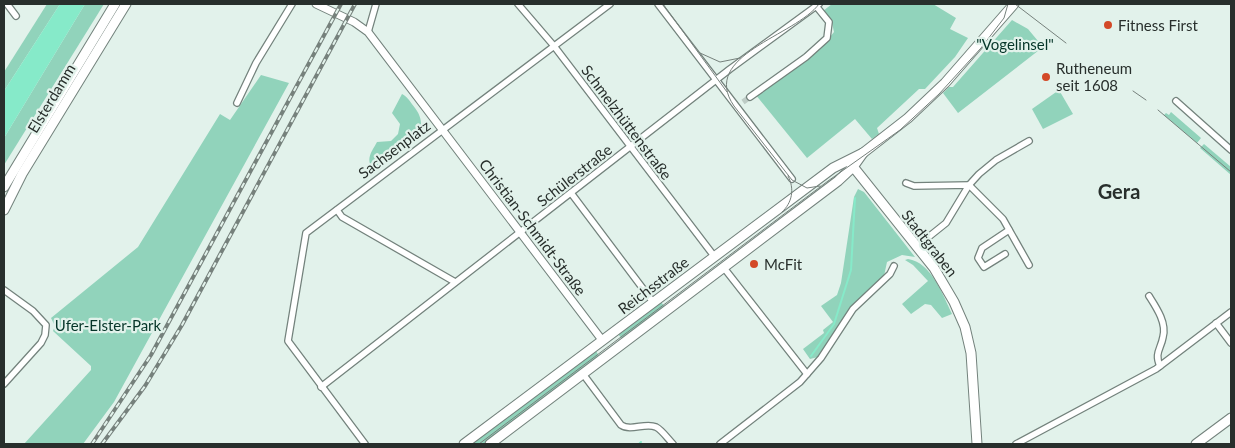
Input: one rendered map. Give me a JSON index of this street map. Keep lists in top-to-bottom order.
{
  "streets": {
    "main road": ["Elsterdamm", "Stadtgraben", "Reichsstraße"],
    "street": [
      "Schmelzhüttenstraße",
      "Sachsenplatz",
      "Schülerstraße",
      "Christian-Schmidt-Straße"
    ]
  },
  "crossings": [
    ["Schmelzhüttenstraße", "Schülerstraße"],
    ["Schmelzhüttenstraße", "Reichsstraße"],
    ["Sachsenplatz", "Schülerstraße"],
    ["Sachsenplatz", "Christian-Schmidt-Straße"],
    ["Schülerstraße", "Christian-Schmidt-Straße"],
    ["Christian-Schmidt-Straße", "Reichsstraße"],
    ["Stadtgraben", "Reichsstraße"]
  ],
  "districts": ["Gera"],
  "parks": ["\"Vogelinsel\"", "Ufer-Elster-Park"],
  "places": ["Fitness First", "Rutheneum seit 1608", "McFit"]
}
